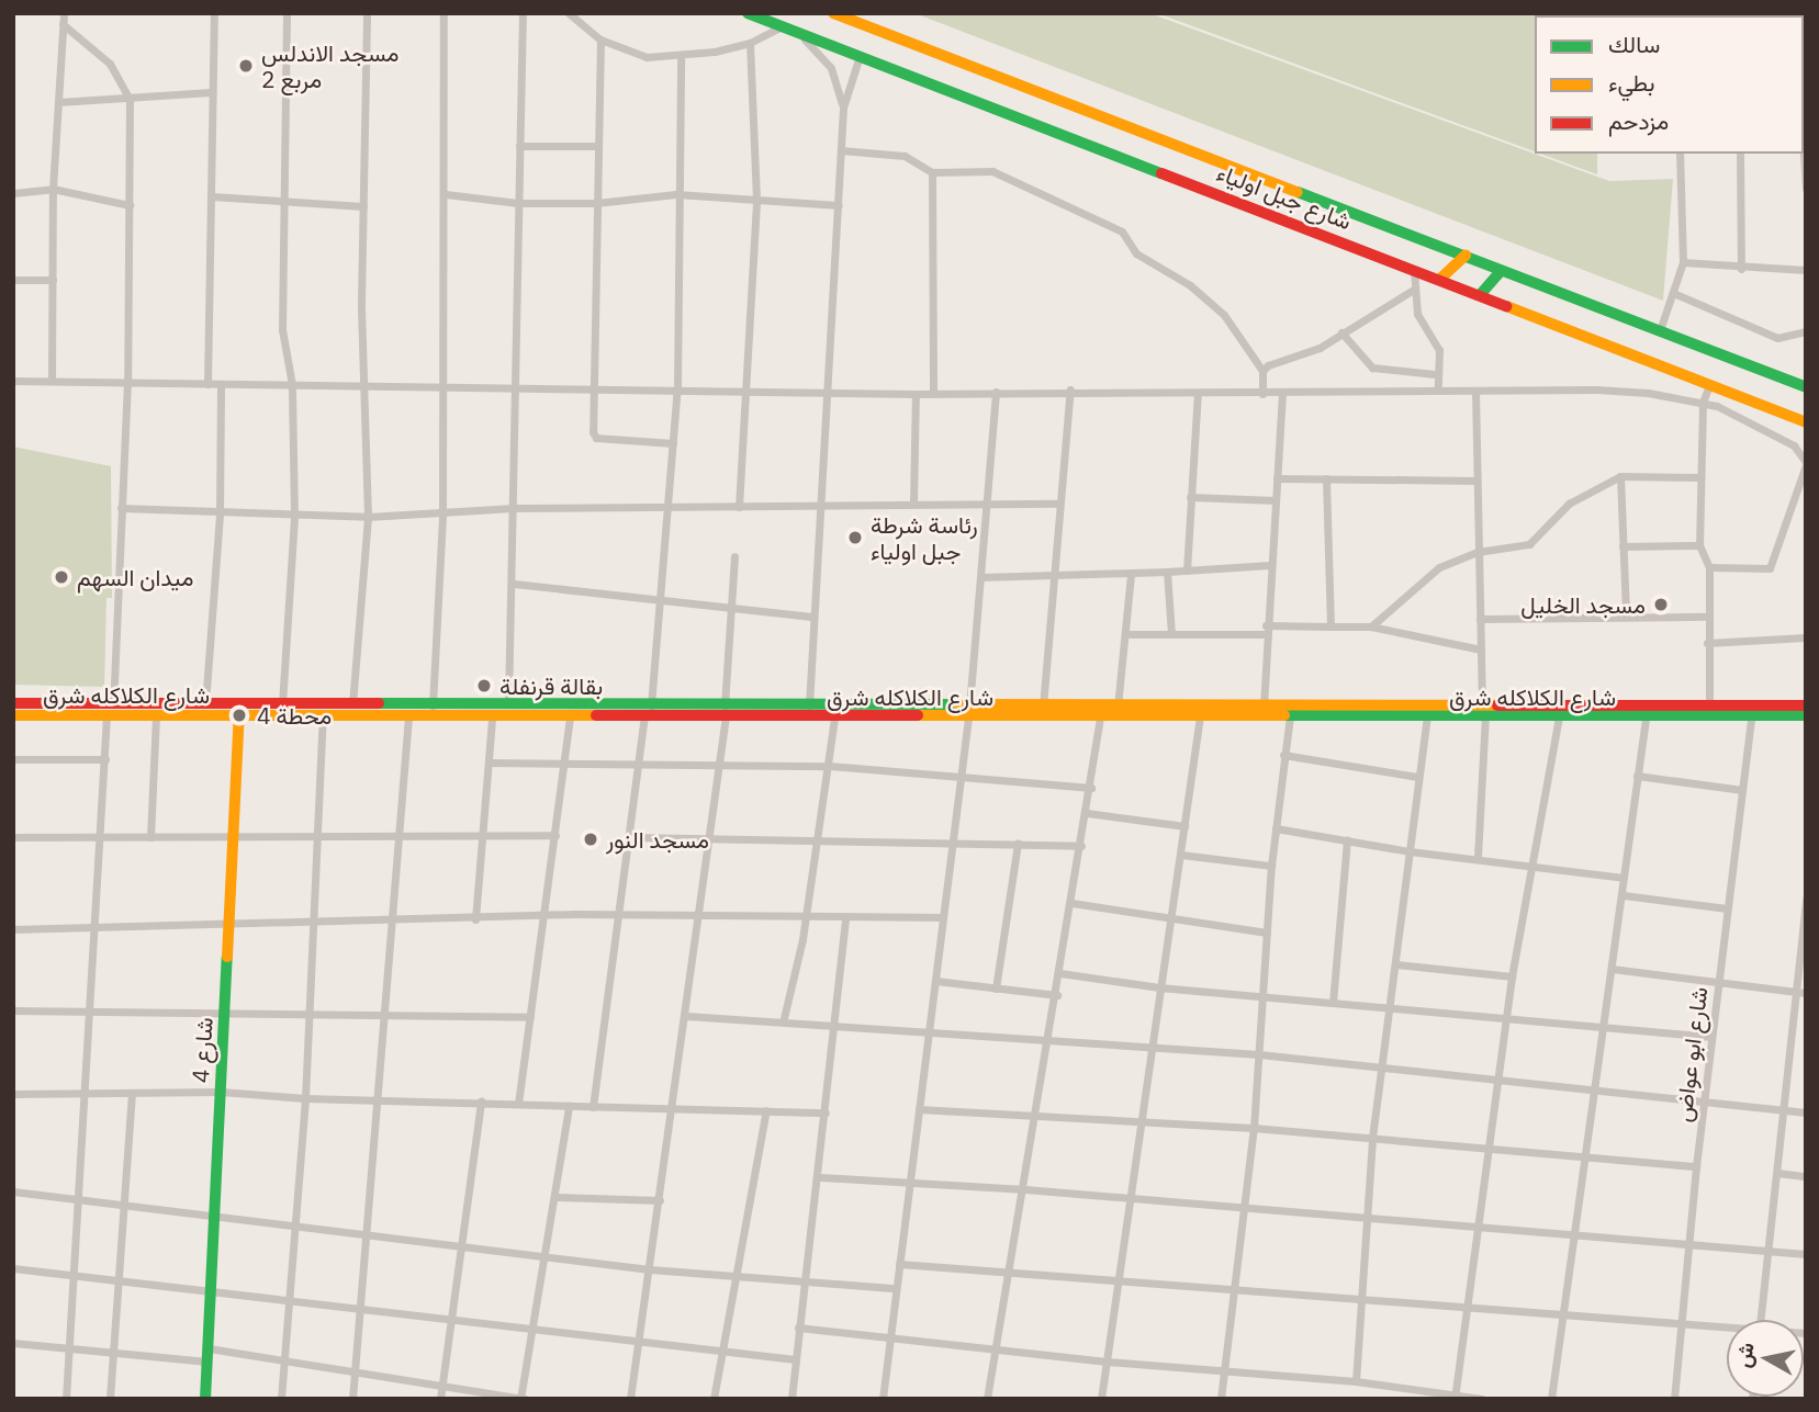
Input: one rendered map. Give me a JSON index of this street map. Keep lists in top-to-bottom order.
{
  "streets": {
    "main road": ["شارع جبل اولياء", "شارع الكلاكله شرق", "شارع 4"],
    "street": ["شارع ابو عواض"]
  },
  "crossings": [
    ["شارع الكلاكله شرق", "شارع 4"],
    ["شارع الكلاكله شرق", "شارع ابو عواض"]
  ],
  "places": [
    "مسجد الاندلس مربع 2",
    "رئاسة شرطة جبل اولياء",
    "ميدان السهم",
    "مسجد الخليل",
    "بقالة قرنفلة",
    "محطة 4",
    "مسجد النور"
  ],
  "legend": ["سالك", "بطيء", "مزدحم"],
  "north": "left"
}
